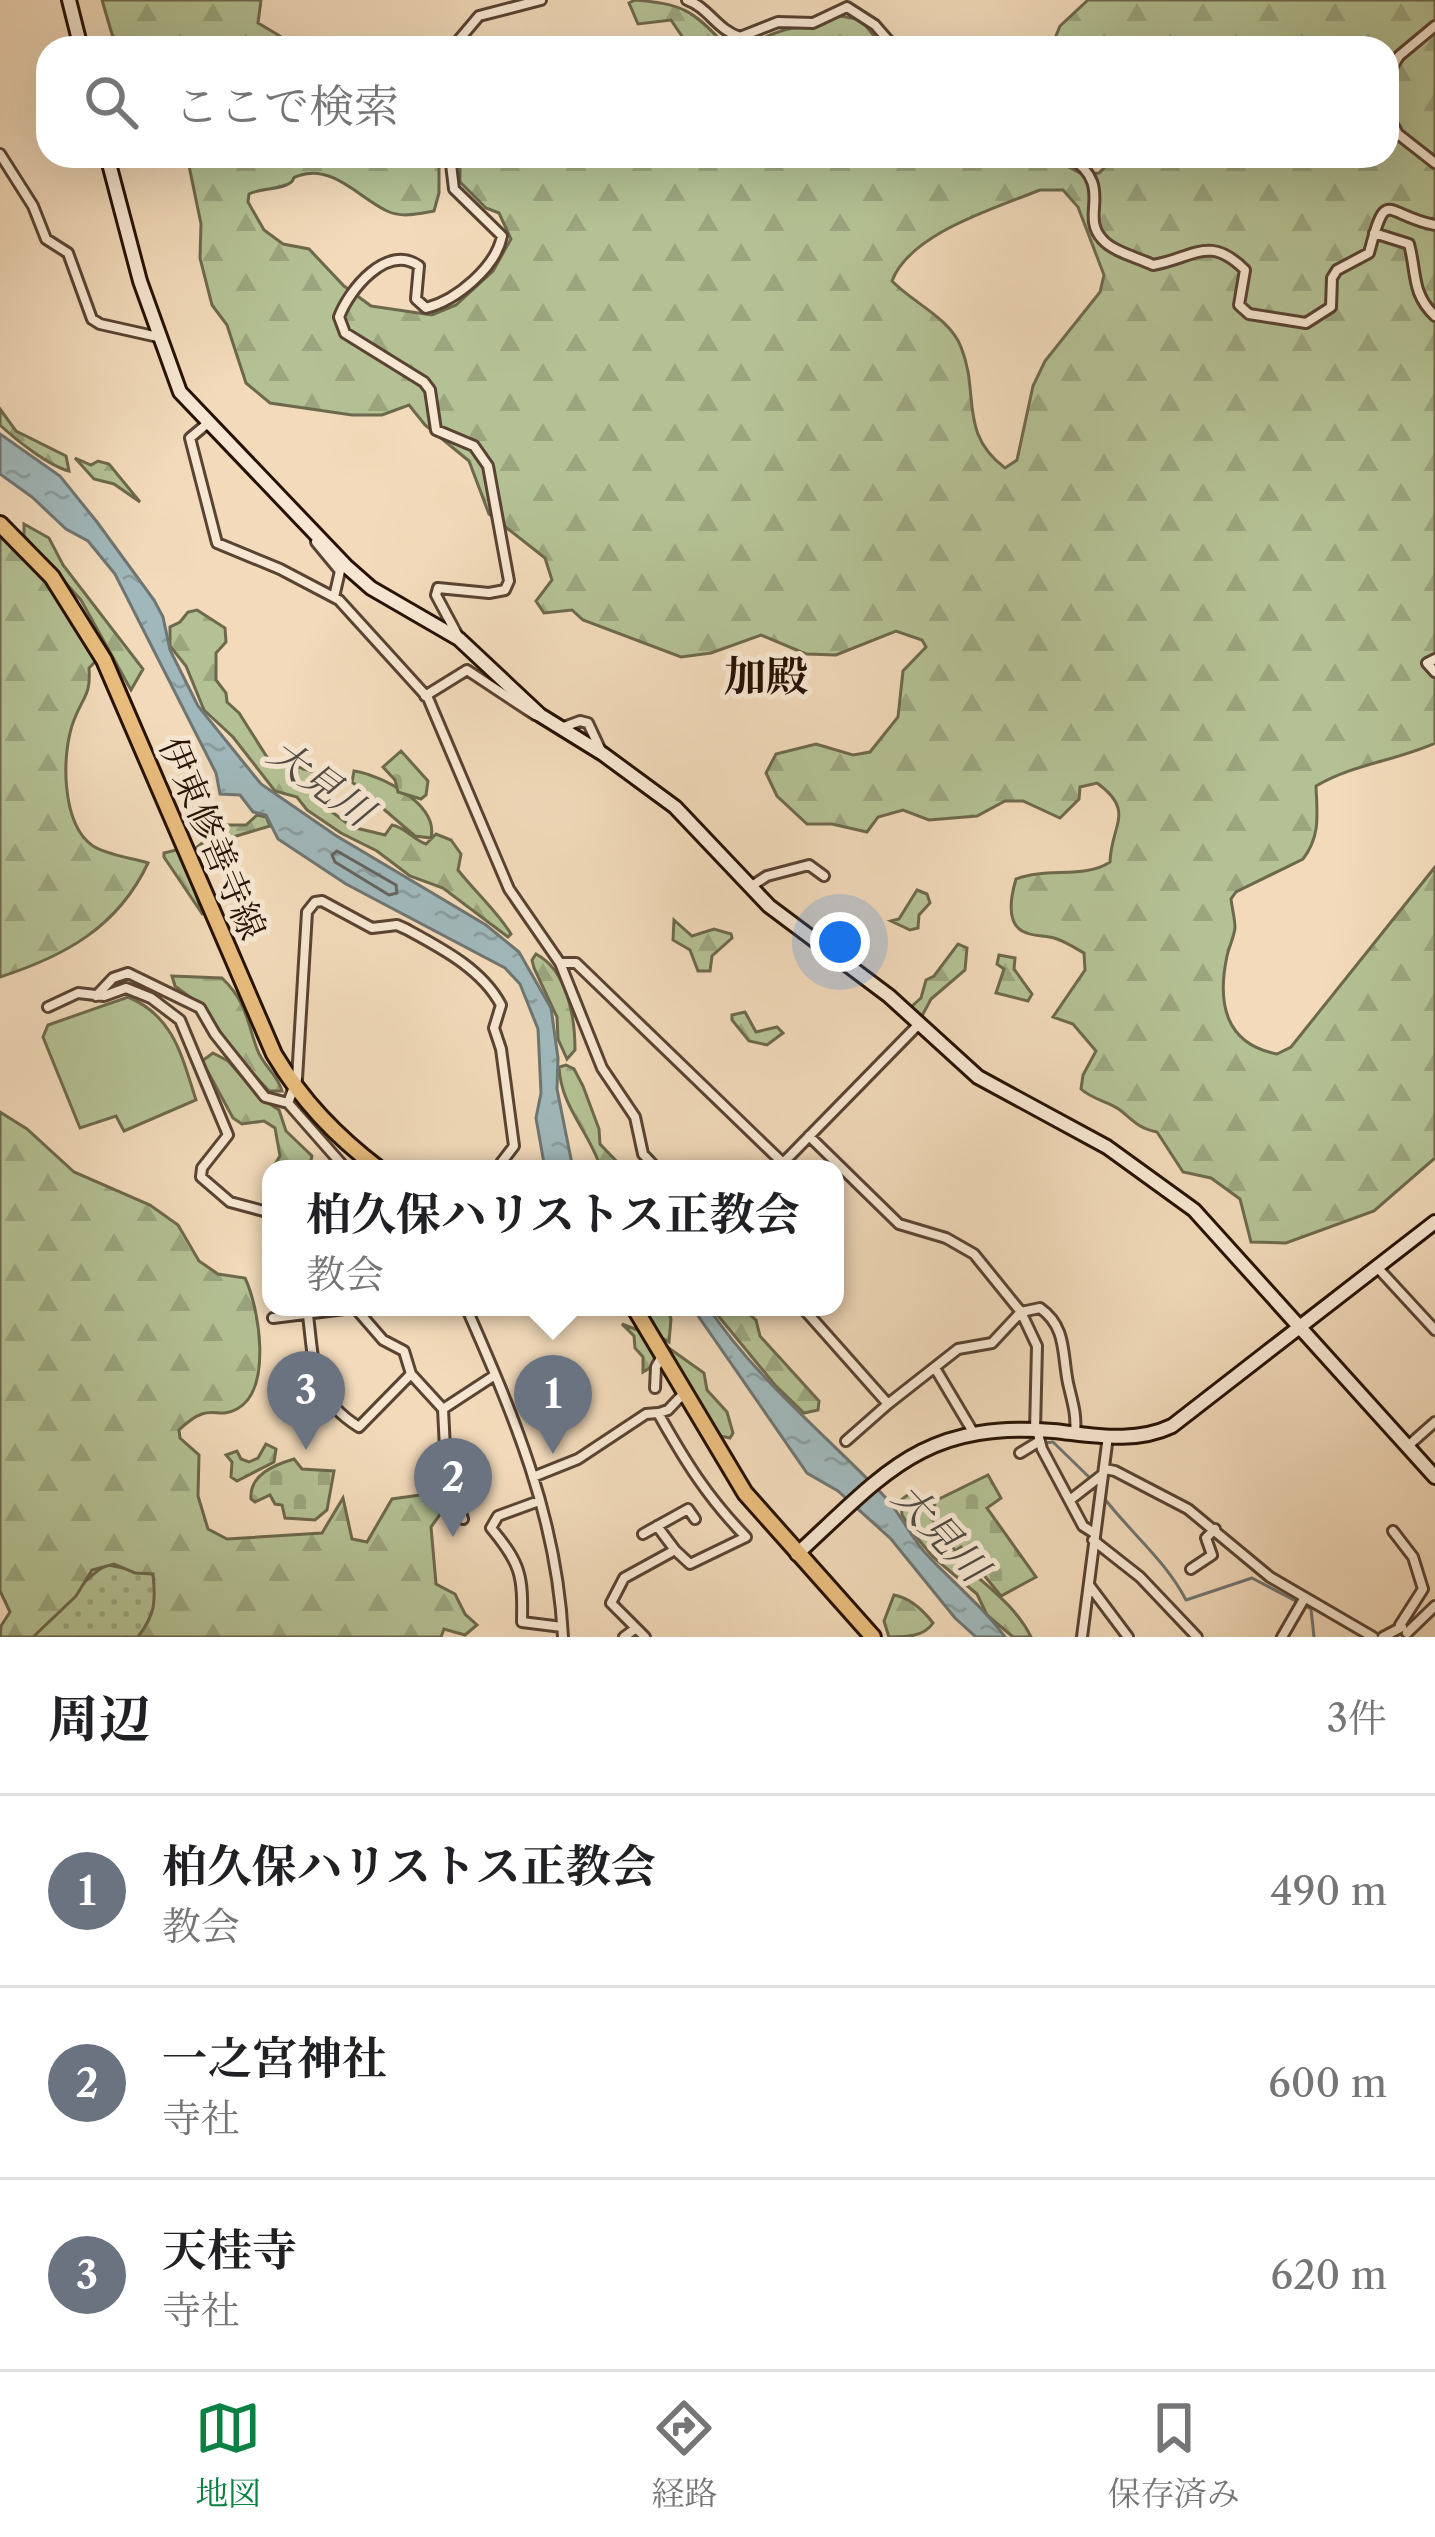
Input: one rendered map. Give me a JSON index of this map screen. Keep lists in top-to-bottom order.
{
  "streets": {
    "main road": ["伊東修善寺線"]
  },
  "districts": ["加殿"],
  "water": ["大見川"],
  "page": {
    "search": "ここで検索",
    "popup": ["柏久保ハリストス正教会", "教会"],
    "pins": ["3", "1", "2"],
    "heading": ["周辺", "3件"],
    "list": [
      {
        "mark": "1",
        "name": "柏久保ハリストス正教会",
        "note": "教会",
        "value": "490 m"
      },
      {
        "mark": "2",
        "name": "一之宮神社",
        "note": "寺社",
        "value": "600 m"
      },
      {
        "mark": "3",
        "name": "天桂寺",
        "note": "寺社",
        "value": "620 m"
      }
    ],
    "nav": ["地図", "経路", "保存済み"]
  }
}
